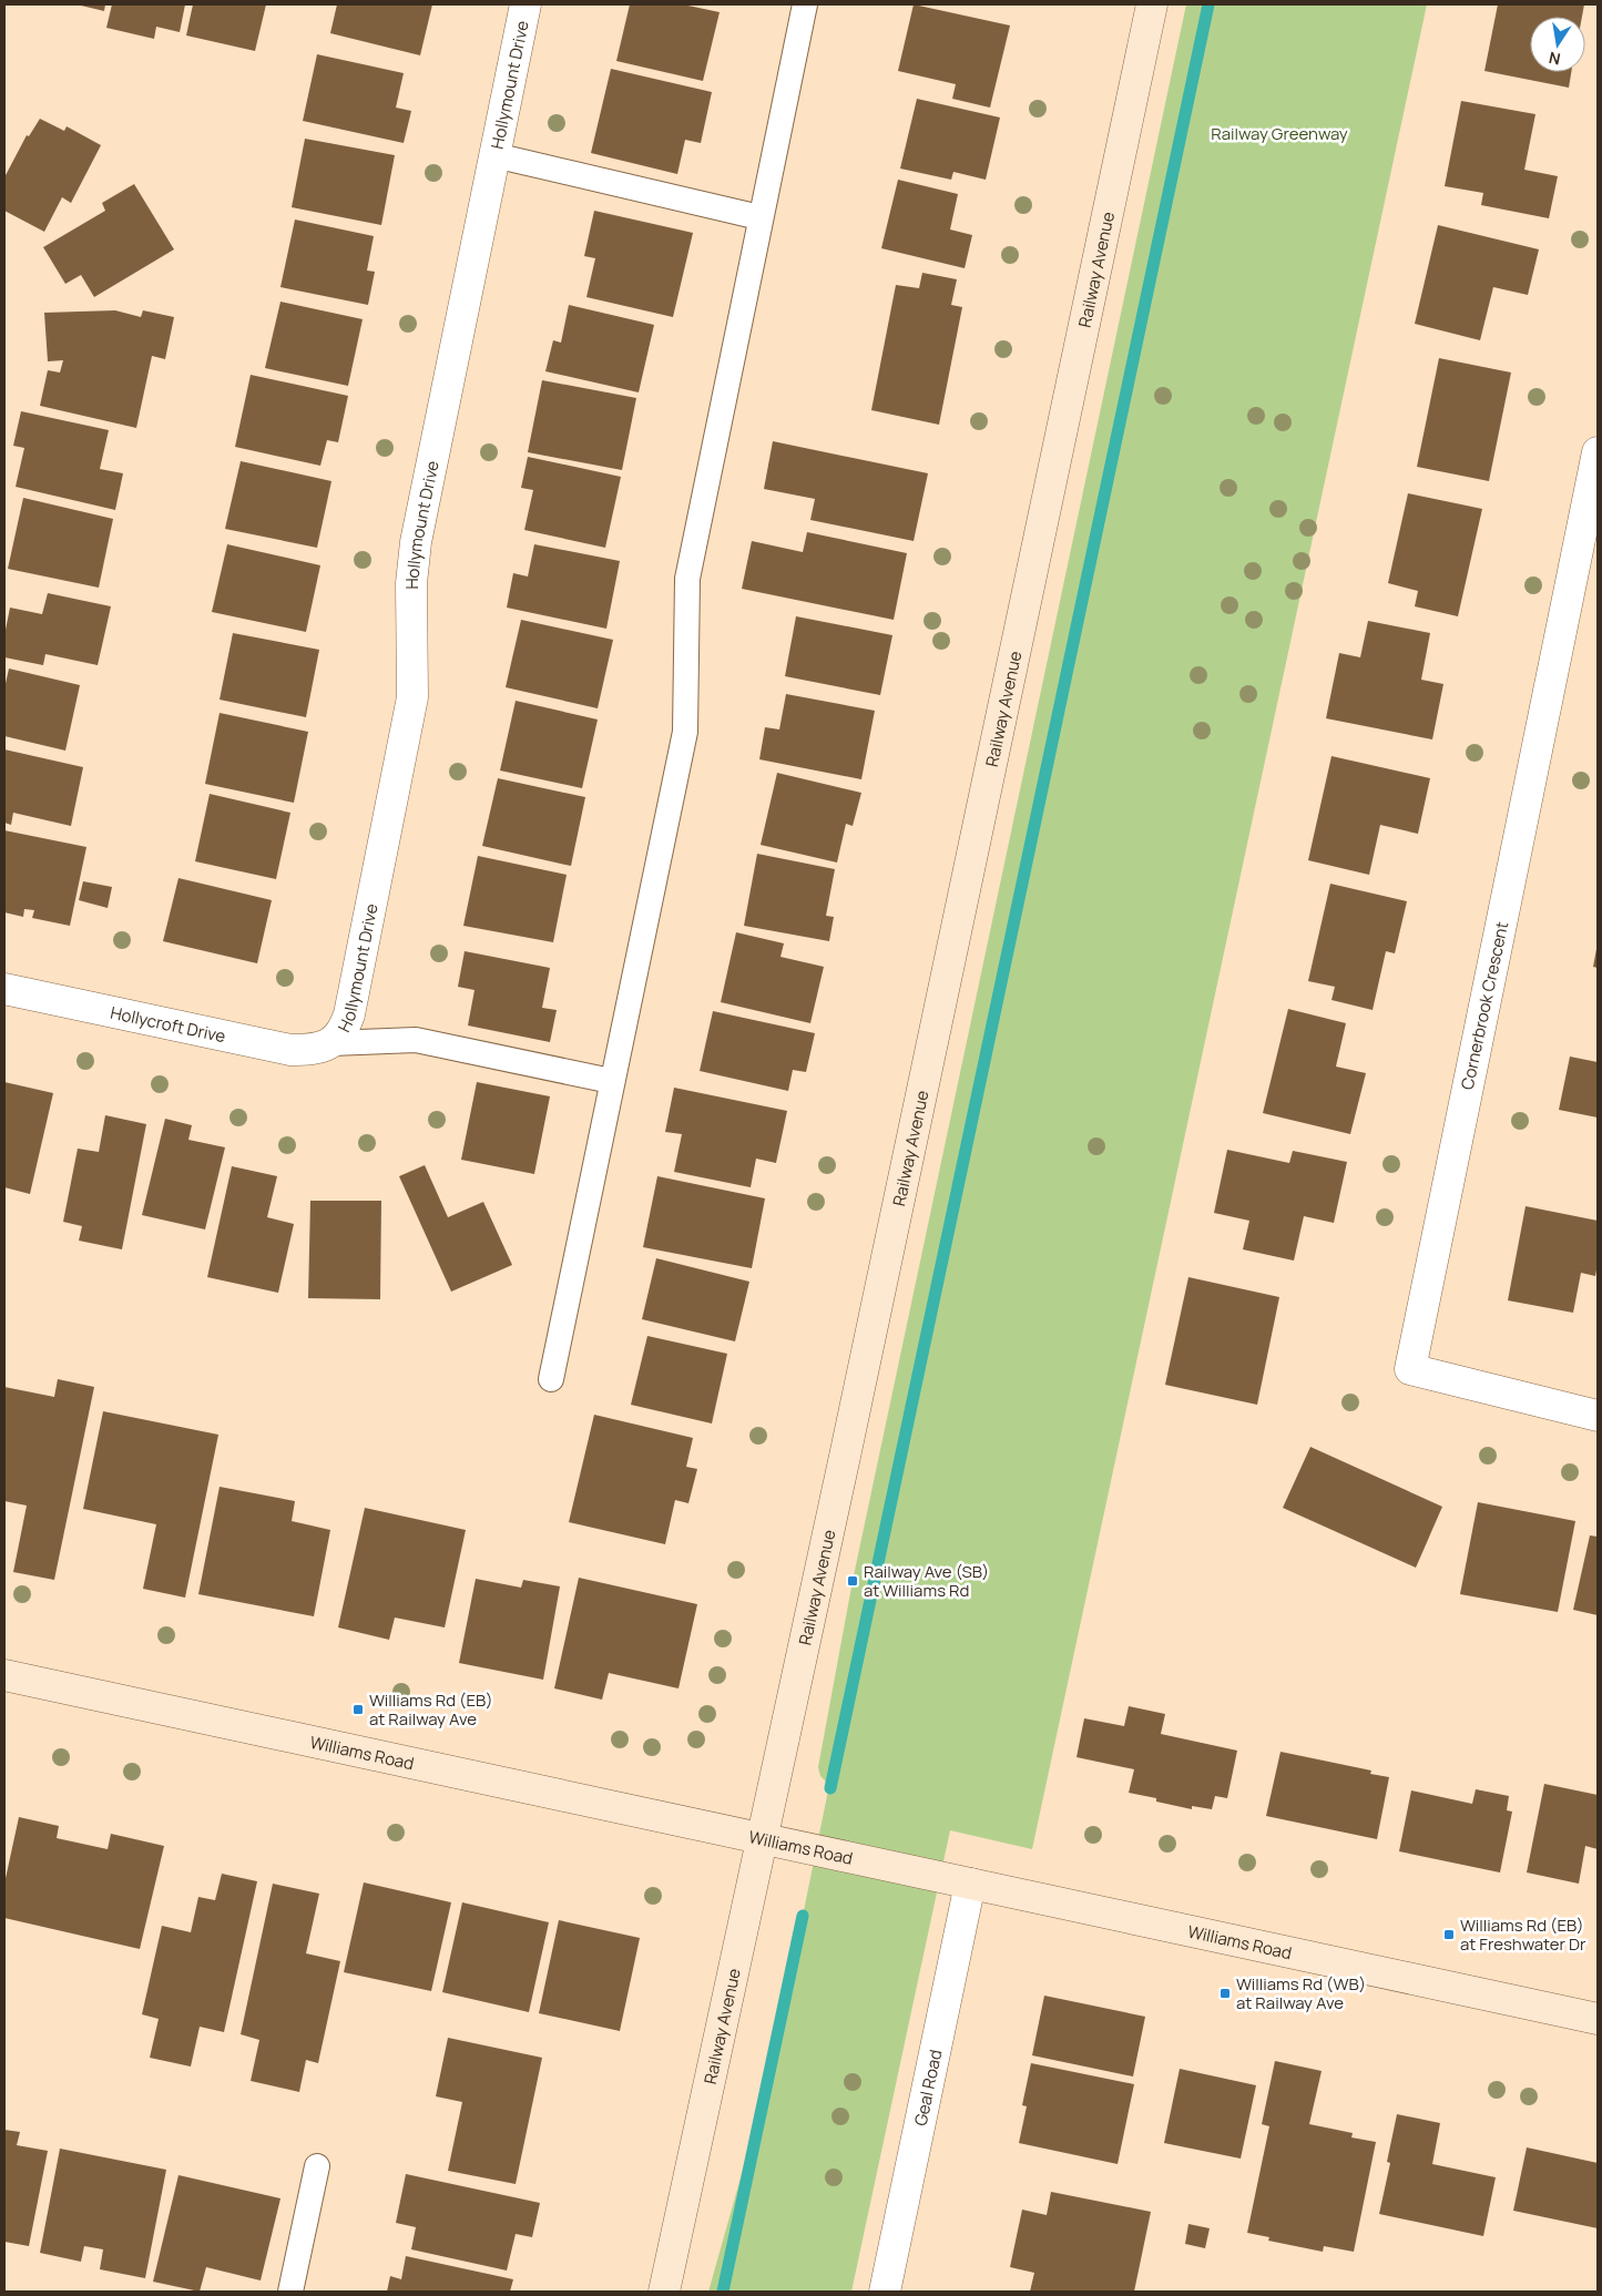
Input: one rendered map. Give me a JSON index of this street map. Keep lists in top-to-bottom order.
{
  "streets": {
    "main road": ["Railway Avenue", "Williams Road"],
    "street": [
      "Hollymount Drive",
      "Cornerbrook Crescent",
      "Hollycroft Drive",
      "Geal Road"
    ]
  },
  "crossings": [
    ["Hollymount Drive", "Hollycroft Drive"],
    ["Railway Avenue", "Williams Road"],
    ["Williams Road", "Geal Road"]
  ],
  "parks": ["Railway Greenway"],
  "places": {
    "transit": [
      "Railway Ave (SB) at Williams Rd",
      "Williams Rd (EB) at Railway Ave",
      "Williams Rd (EB) at Freshwater Dr",
      "Williams Rd (WB) at Railway Ave"
    ]
  },
  "north": "bottom"
}
